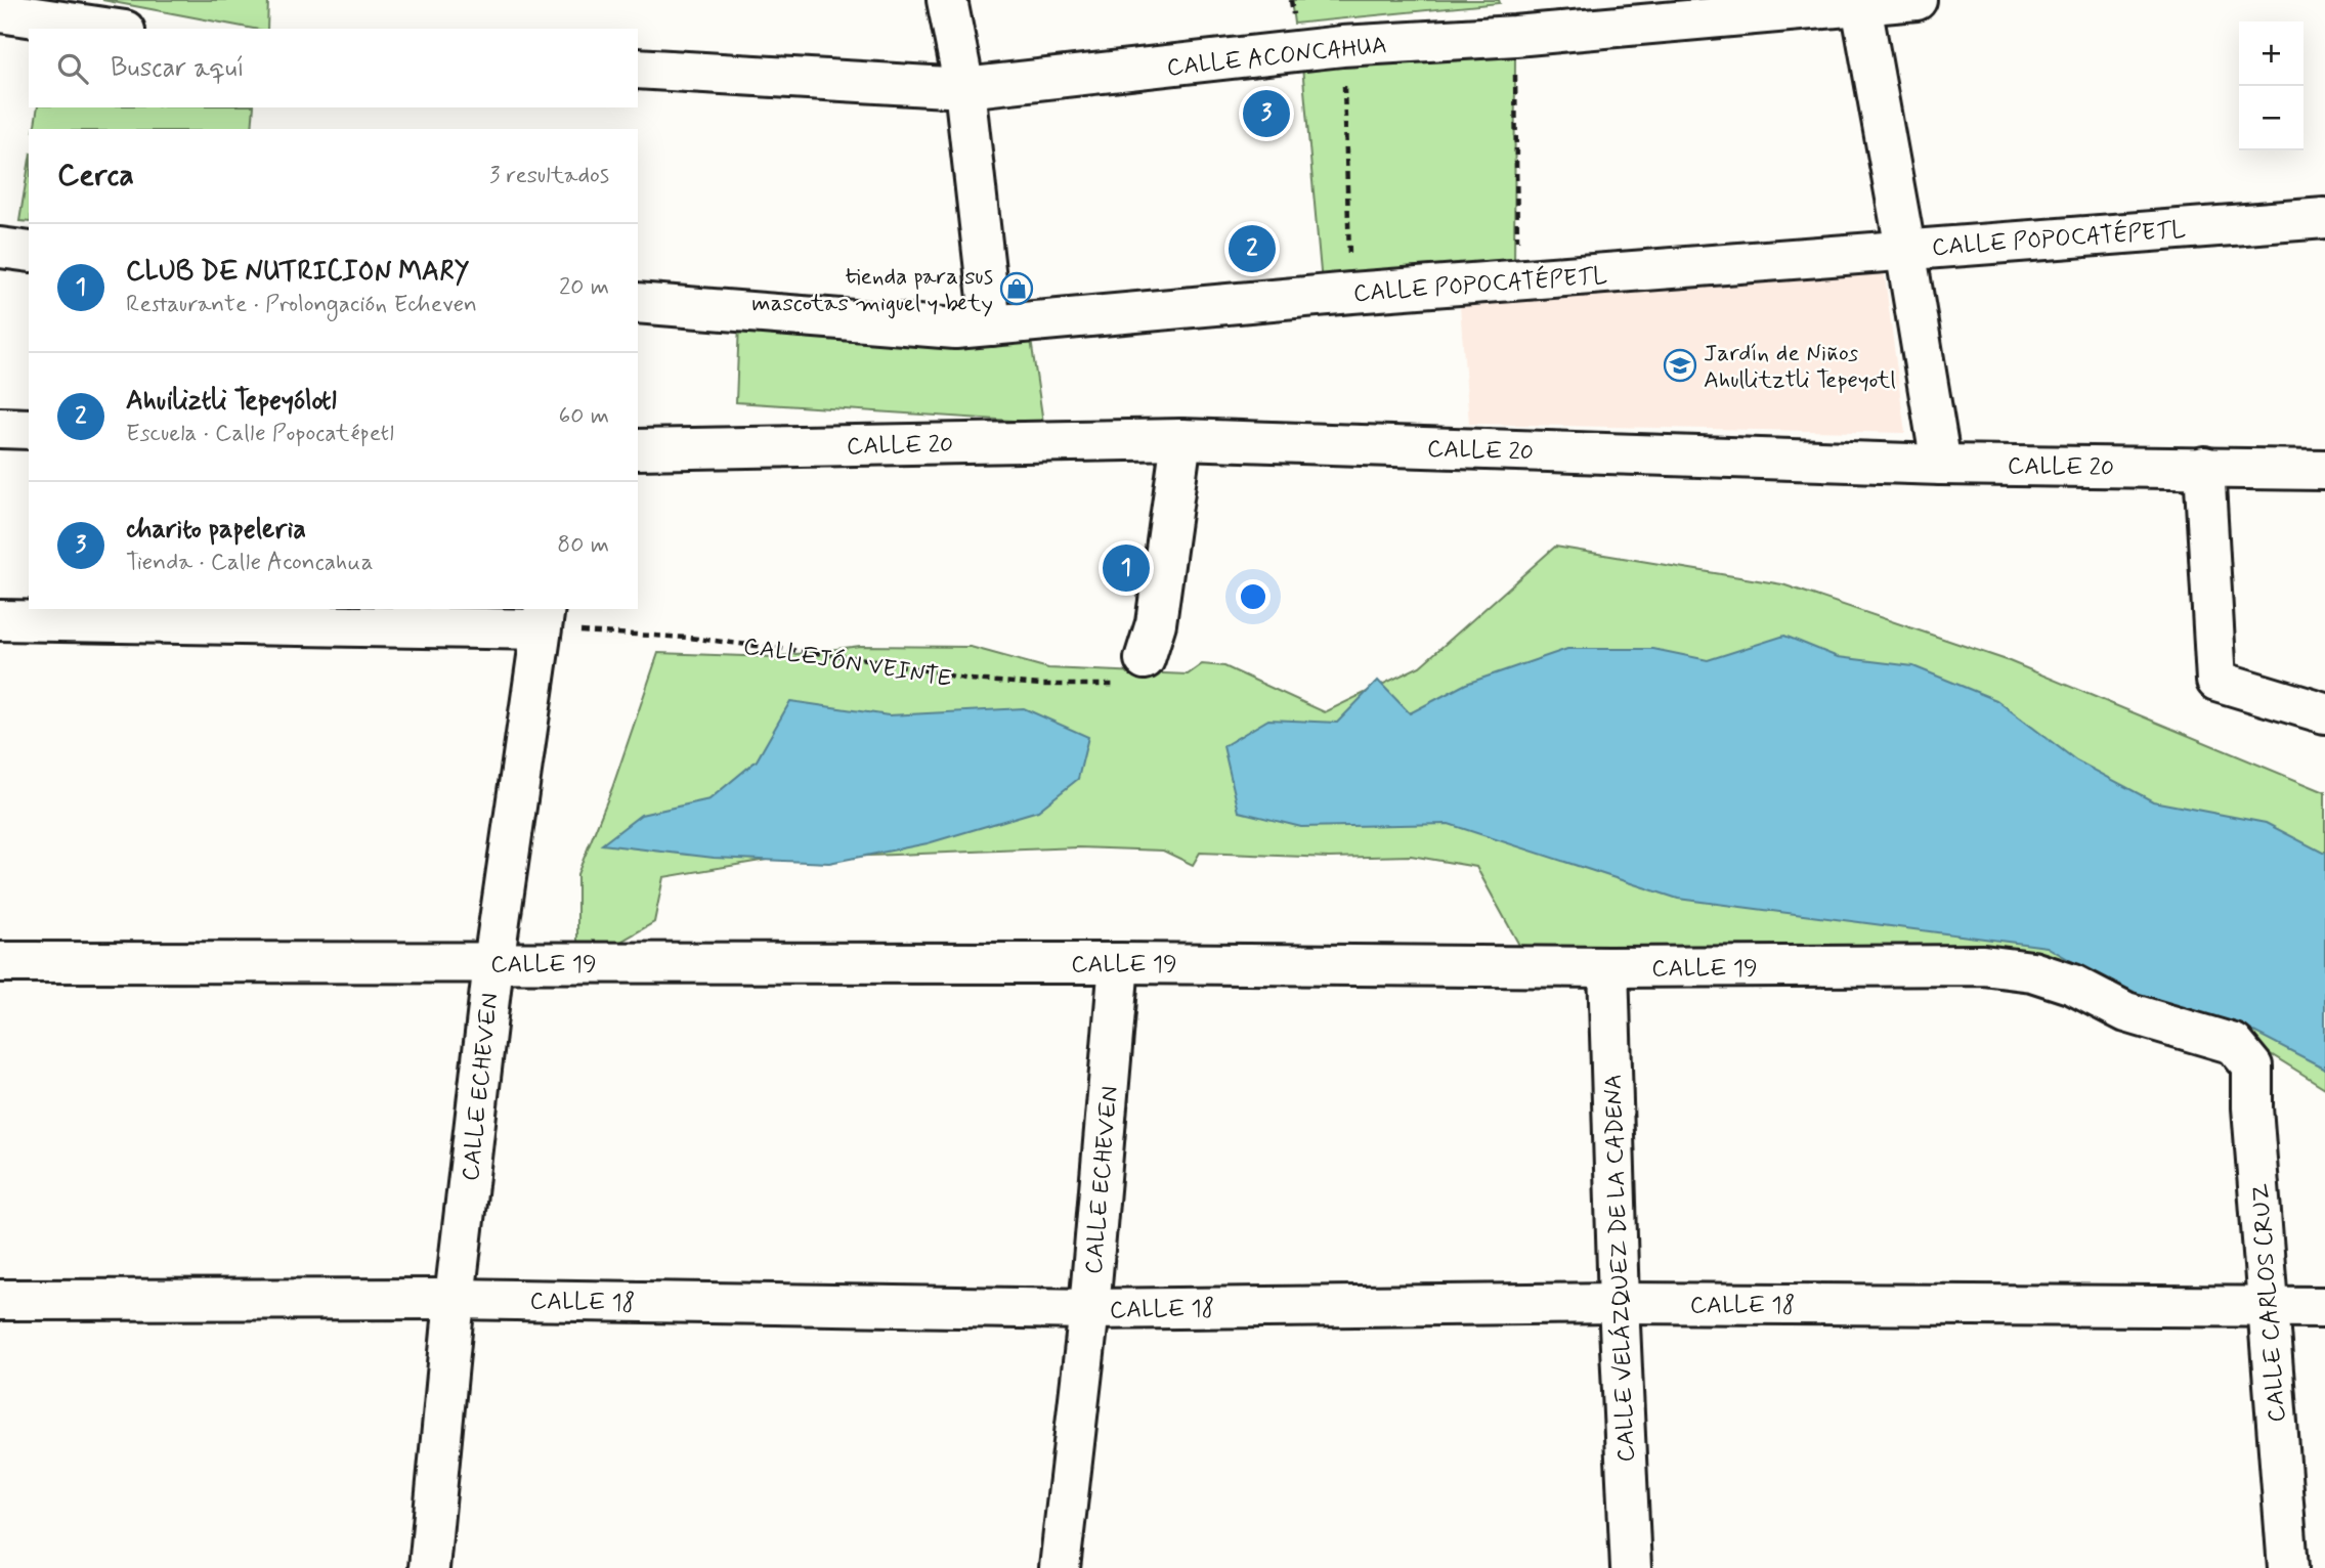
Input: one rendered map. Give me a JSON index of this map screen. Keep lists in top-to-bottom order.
{
  "streets": {
    "street": [
      "CALLE ACONCAHUA",
      "CALLE POPOCATÉPETL",
      "CALLE 20",
      "CALLE 19",
      "CALLE ECHEVEN",
      "CALLE VELÁZQUEZ DE LA CADENA",
      "CALLE 18",
      "CALLE CARLOS CRUZ"
    ],
    "path": ["CALLEJÓN VEINTE"]
  },
  "crossings": [
    ["CALLEJÓN VEINTE", "CALLE ECHEVEN"],
    ["CALLE 19", "CALLE ECHEVEN"],
    ["CALLE 19", "CALLE VELÁZQUEZ DE LA CADENA"],
    ["CALLE 19", "CALLE CARLOS CRUZ"],
    ["CALLE ECHEVEN", "CALLE 18"],
    ["CALLE VELÁZQUEZ DE LA CADENA", "CALLE 18"],
    ["CALLE 18", "CALLE CARLOS CRUZ"]
  ],
  "places": {
    "shop": ["tienda para sus mascotas miguel y bety"],
    "school or university": ["Jardín de Niños Ahullitztli Tepeyotl"]
  },
  "page": {
    "map_buttons": ["+", "−"],
    "search": "Buscar aquí",
    "pins": ["3", "2", "1"],
    "heading": ["Cerca", "3 resultados"],
    "list": [
      {
        "mark": "1",
        "name": "CLUB DE NUTRICION MARY",
        "note": "Restaurante · Prolongación Echeven",
        "value": "20 m"
      },
      {
        "mark": "2",
        "name": "Ahuiliztli Tepeyólotl",
        "note": "Escuela · Calle Popocatépetl",
        "value": "60 m"
      },
      {
        "mark": "3",
        "name": "charito papeleria",
        "note": "Tienda · Calle Aconcahua",
        "value": "80 m"
      }
    ]
  }
}
